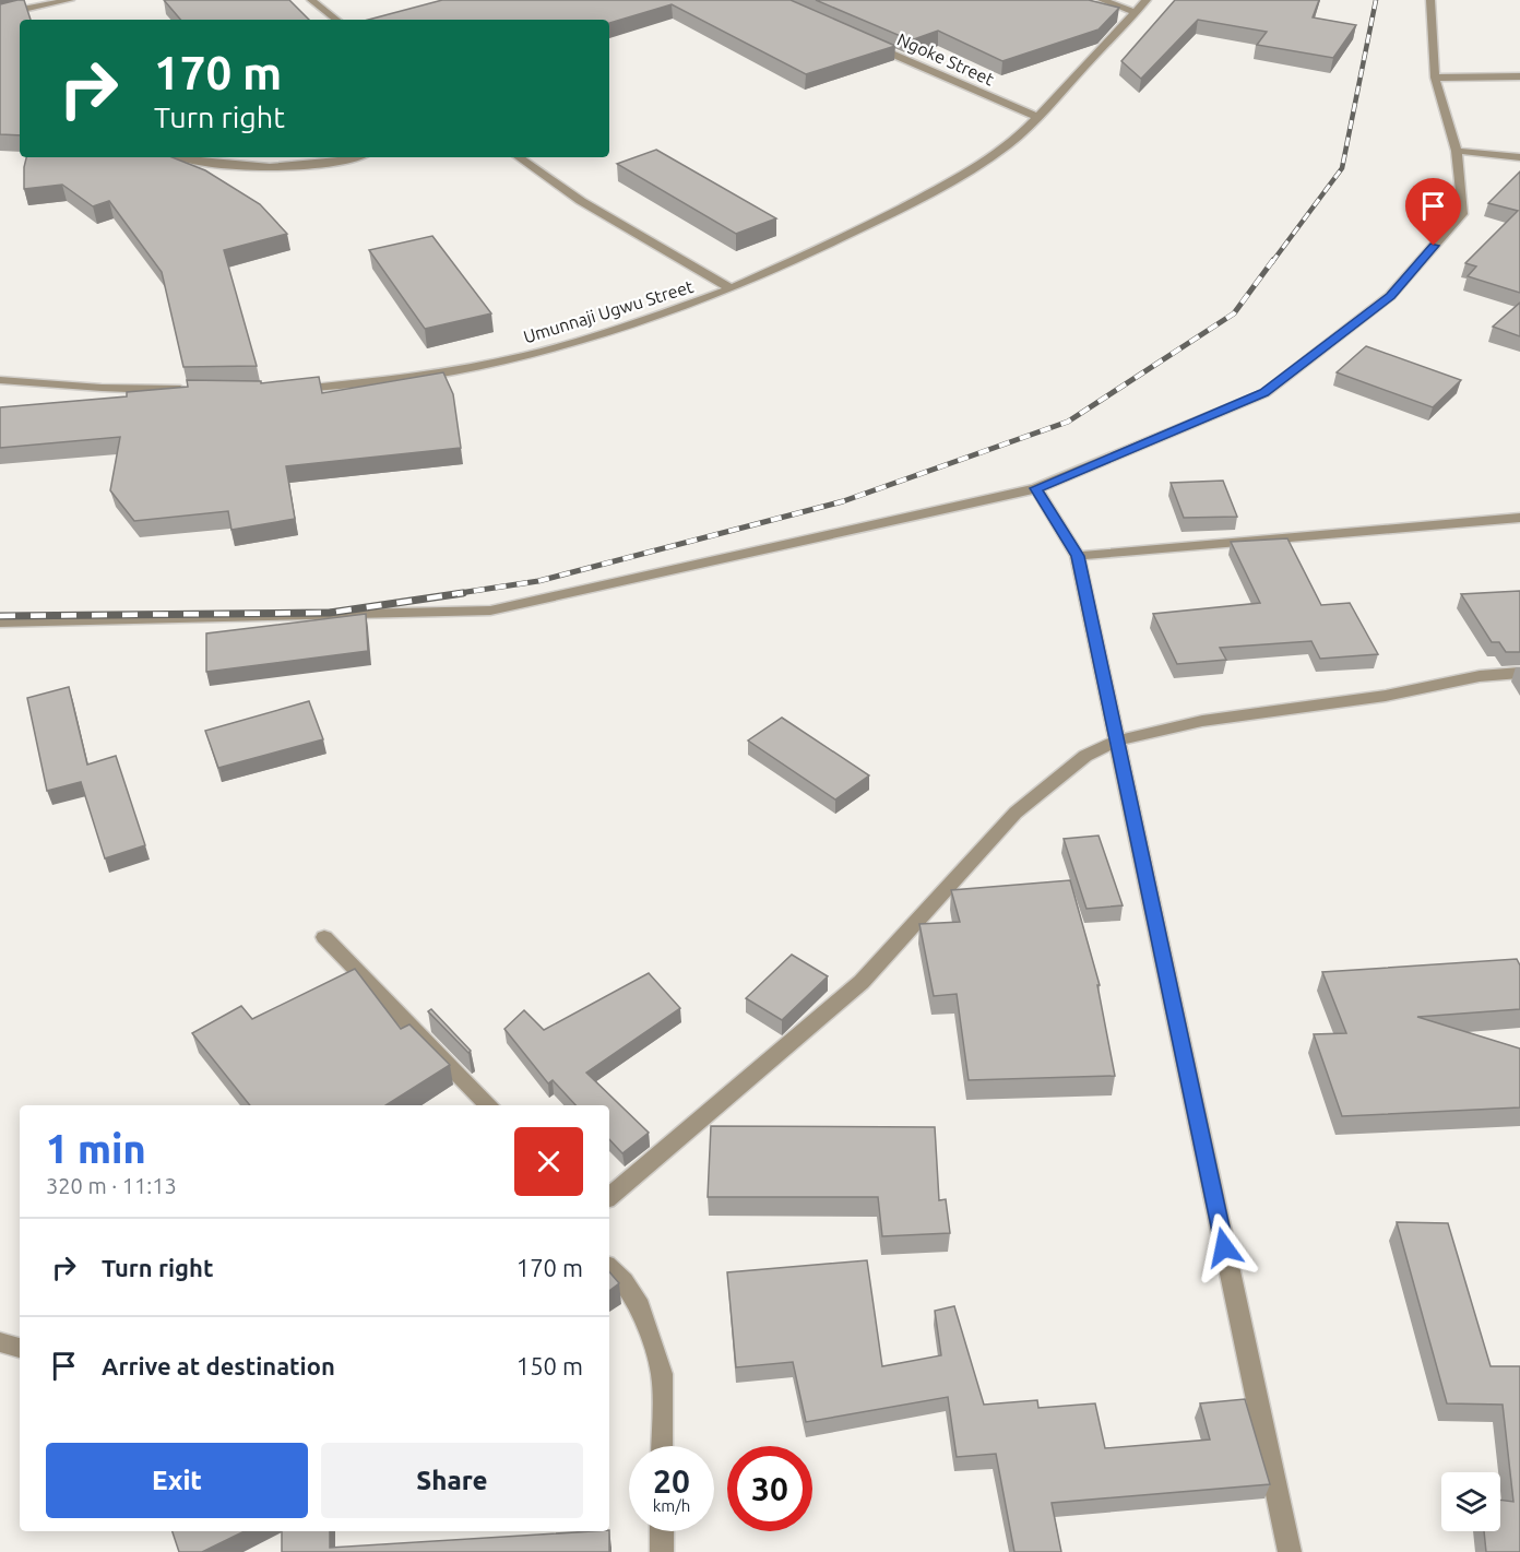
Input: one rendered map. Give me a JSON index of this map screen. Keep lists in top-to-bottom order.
{
  "streets": {
    "street": ["Ngoke Street", "Umunnaji Ugwu Street"]
  },
  "crossings": [
    ["Ngoke Street", "Umunnaji Ugwu Street"]
  ],
  "page": {
    "turn": ["170 m", "Turn right"],
    "heading": ["1 min", "320 m · 11:13"],
    "list": [
      {
        "name": "Turn right",
        "value": "170 m"
      },
      {
        "name": "Arrive at destination",
        "value": "150 m"
      }
    ],
    "buttons": ["Exit", "Share"],
    "speed": "20 km/h",
    "limit": "30"
  }
}
